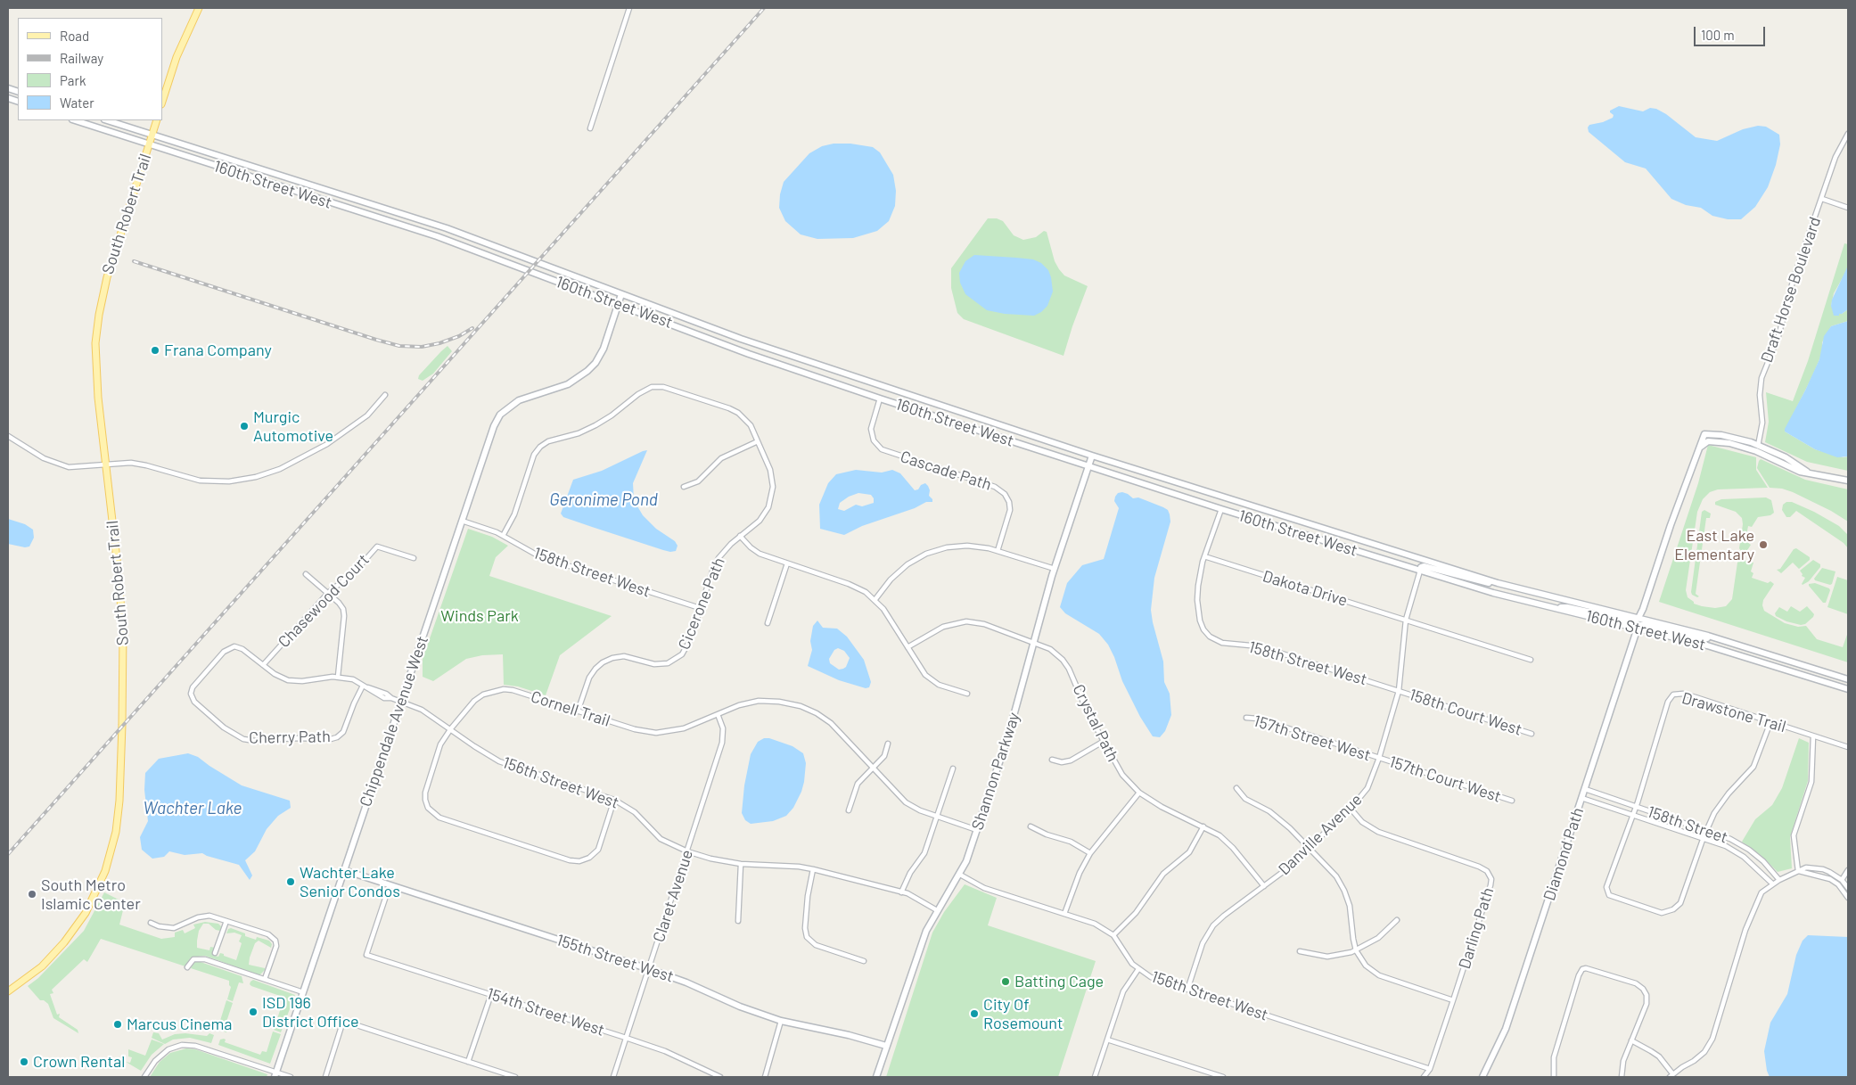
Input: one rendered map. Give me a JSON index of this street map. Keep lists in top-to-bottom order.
{
  "streets": {
    "main road": [
      "160th Street West",
      "South Robert Trail",
      "Chippendale Avenue West",
      "Shannon Parkway",
      "Diamond Path",
      "155th Street West"
    ],
    "street": [
      "Draft Horse Boulevard",
      "Cascade Path",
      "158th Street West",
      "Dakota Drive",
      "Chasewood Court",
      "Cicerone Path",
      "Cornell Trail",
      "158th Court West",
      "Drawstone Trail",
      "Crystal Path",
      "Cherry Path",
      "157th Street West",
      "157th Court West",
      "156th Street West",
      "158th Street",
      "Danville Avenue",
      "Claret Avenue",
      "Darling Path",
      "154th Street West"
    ]
  },
  "crossings": [
    ["160th Street West", "South Robert Trail"],
    ["160th Street West", "Cascade Path"],
    ["160th Street West", "Chippendale Avenue West"],
    ["160th Street West", "Shannon Parkway"],
    ["160th Street West", "Danville Avenue"],
    ["160th Street West", "Diamond Path"],
    ["158th Street West", "Dakota Drive"],
    ["158th Street West", "Cicerone Path"],
    ["158th Street West", "158th Court West"],
    ["158th Street West", "Chippendale Avenue West"],
    ["158th Street West", "Danville Avenue"],
    ["Dakota Drive", "Danville Avenue"],
    ["Chasewood Court", "156th Street West"],
    ["Cicerone Path", "Cornell Trail"],
    ["Cornell Trail", "Shannon Parkway"],
    ["Cornell Trail", "156th Street West"],
    ["Cornell Trail", "Claret Avenue"],
    ["158th Court West", "Danville Avenue"],
    ["Drawstone Trail", "158th Street"],
    ["Chippendale Avenue West", "156th Street West"],
    ["Chippendale Avenue West", "155th Street West"],
    ["Crystal Path", "Shannon Parkway"],
    ["Crystal Path", "Danville Avenue"],
    ["Cherry Path", "156th Street West"],
    ["157th Street West", "157th Court West"],
    ["157th Street West", "Danville Avenue"],
    ["Shannon Parkway", "156th Street West"],
    ["Shannon Parkway", "155th Street West"],
    ["157th Court West", "Danville Avenue"],
    ["156th Street West", "Danville Avenue"],
    ["156th Street West", "Claret Avenue"],
    ["156th Street West", "Darling Path"],
    ["158th Street", "Diamond Path"],
    ["Danville Avenue", "Darling Path"],
    ["Claret Avenue", "155th Street West"],
    ["Claret Avenue", "154th Street West"],
    ["155th Street West", "154th Street West"]
  ],
  "water": ["Geronime Pond", "Wachter Lake"],
  "parks": ["Winds Park"],
  "places": [
    "Frana Company",
    "Murgic Automotive",
    "East Lake Elementary",
    "Wachter Lake Senior Condos",
    "South Metro Islamic Center",
    "Batting Cage",
    "ISD 196 District Office",
    "City Of Rosemount",
    "Marcus Cinema",
    "Crown Rental"
  ],
  "legend": [
    "Road",
    "Railway",
    "Park",
    "Water"
  ],
  "scale_bar": "100 m"
}
